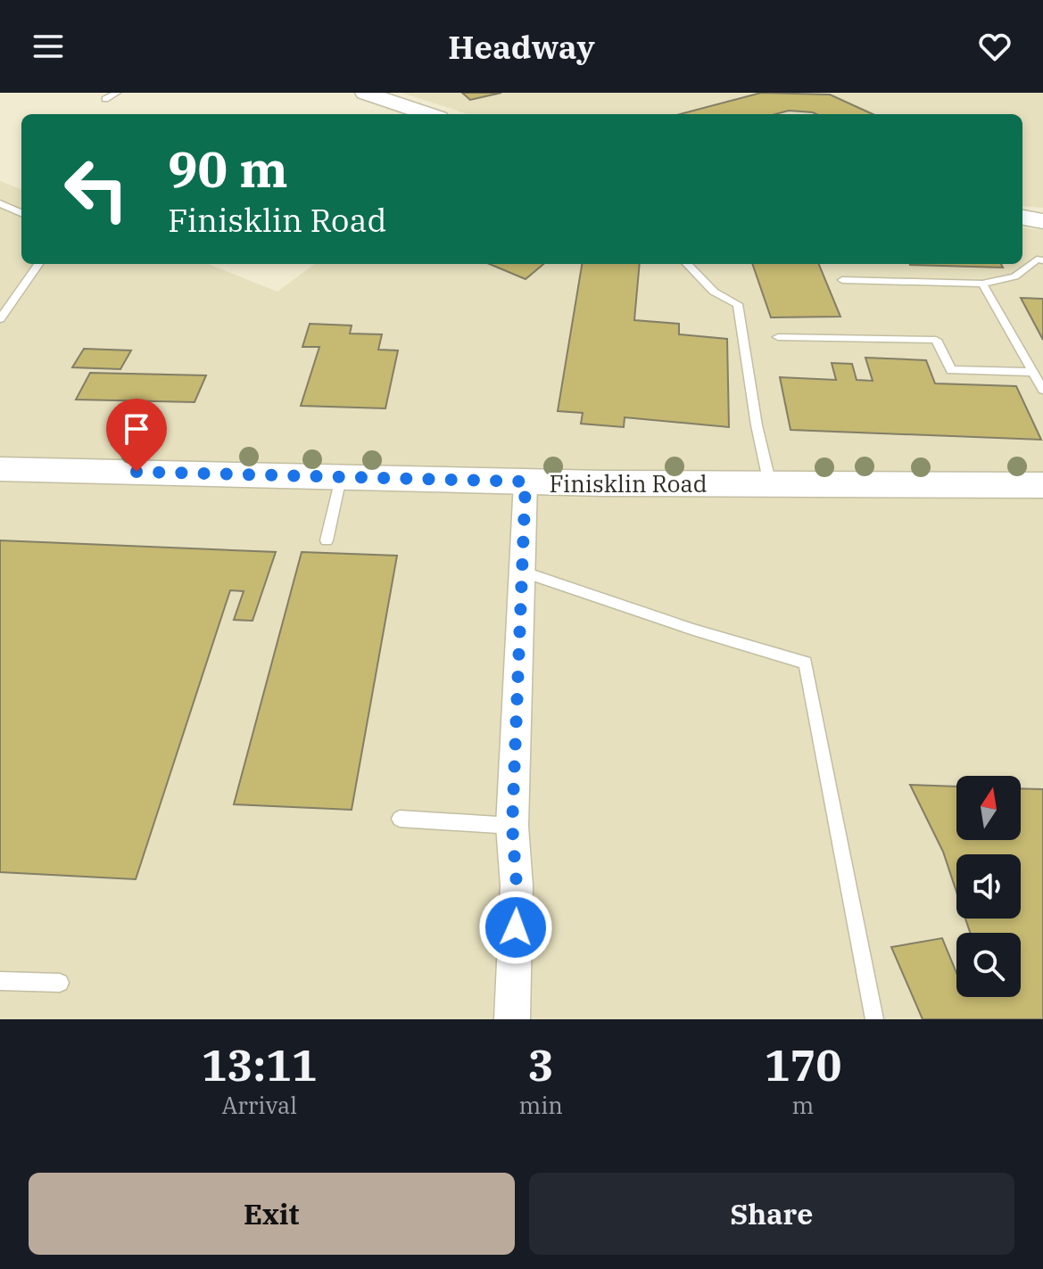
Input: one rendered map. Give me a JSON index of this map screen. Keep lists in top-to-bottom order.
{
  "streets": {
    "street": ["Finisklin Road"]
  },
  "north": "top",
  "page": {
    "header": "Headway",
    "turn": ["90 m", "Finisklin Road"],
    "eta": [
      "13:11",
      "Arrival",
      "3",
      "min",
      "170",
      "m"
    ],
    "buttons": ["Exit", "Share"]
  }
}
